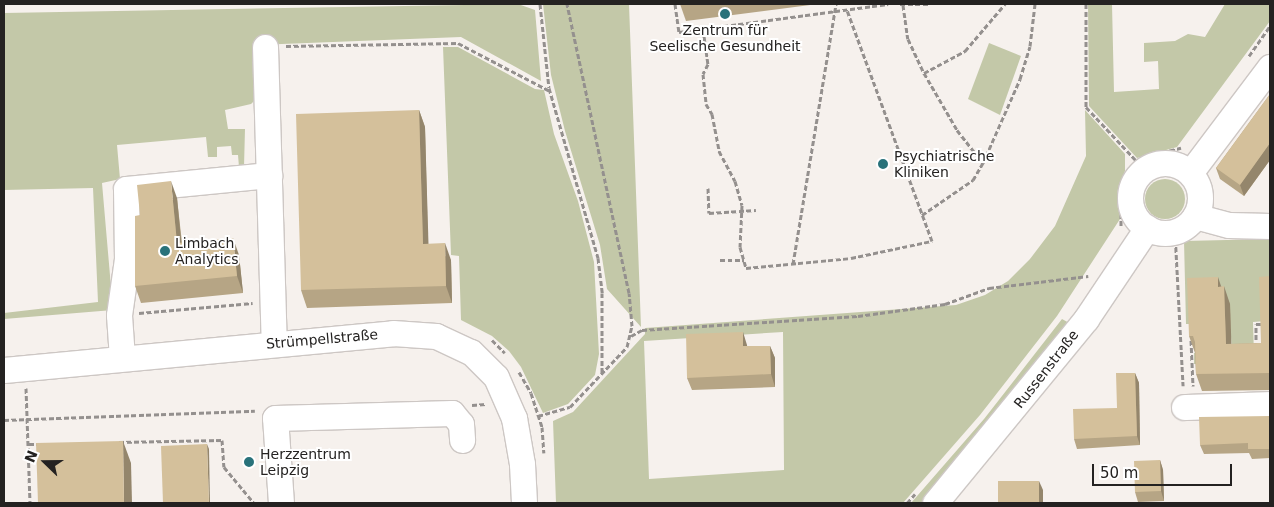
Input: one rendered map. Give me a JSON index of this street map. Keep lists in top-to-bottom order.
{
  "streets": {
    "street": ["Strümpellstraße", "Russenstraße"]
  },
  "places": [
    "Zentrum für Seelische Gesundheit",
    "Psychiatrische Kliniken",
    "Limbach Analytics",
    "Herzzentrum Leipzig"
  ],
  "scale_bar": "50 m",
  "north": "left"
}
